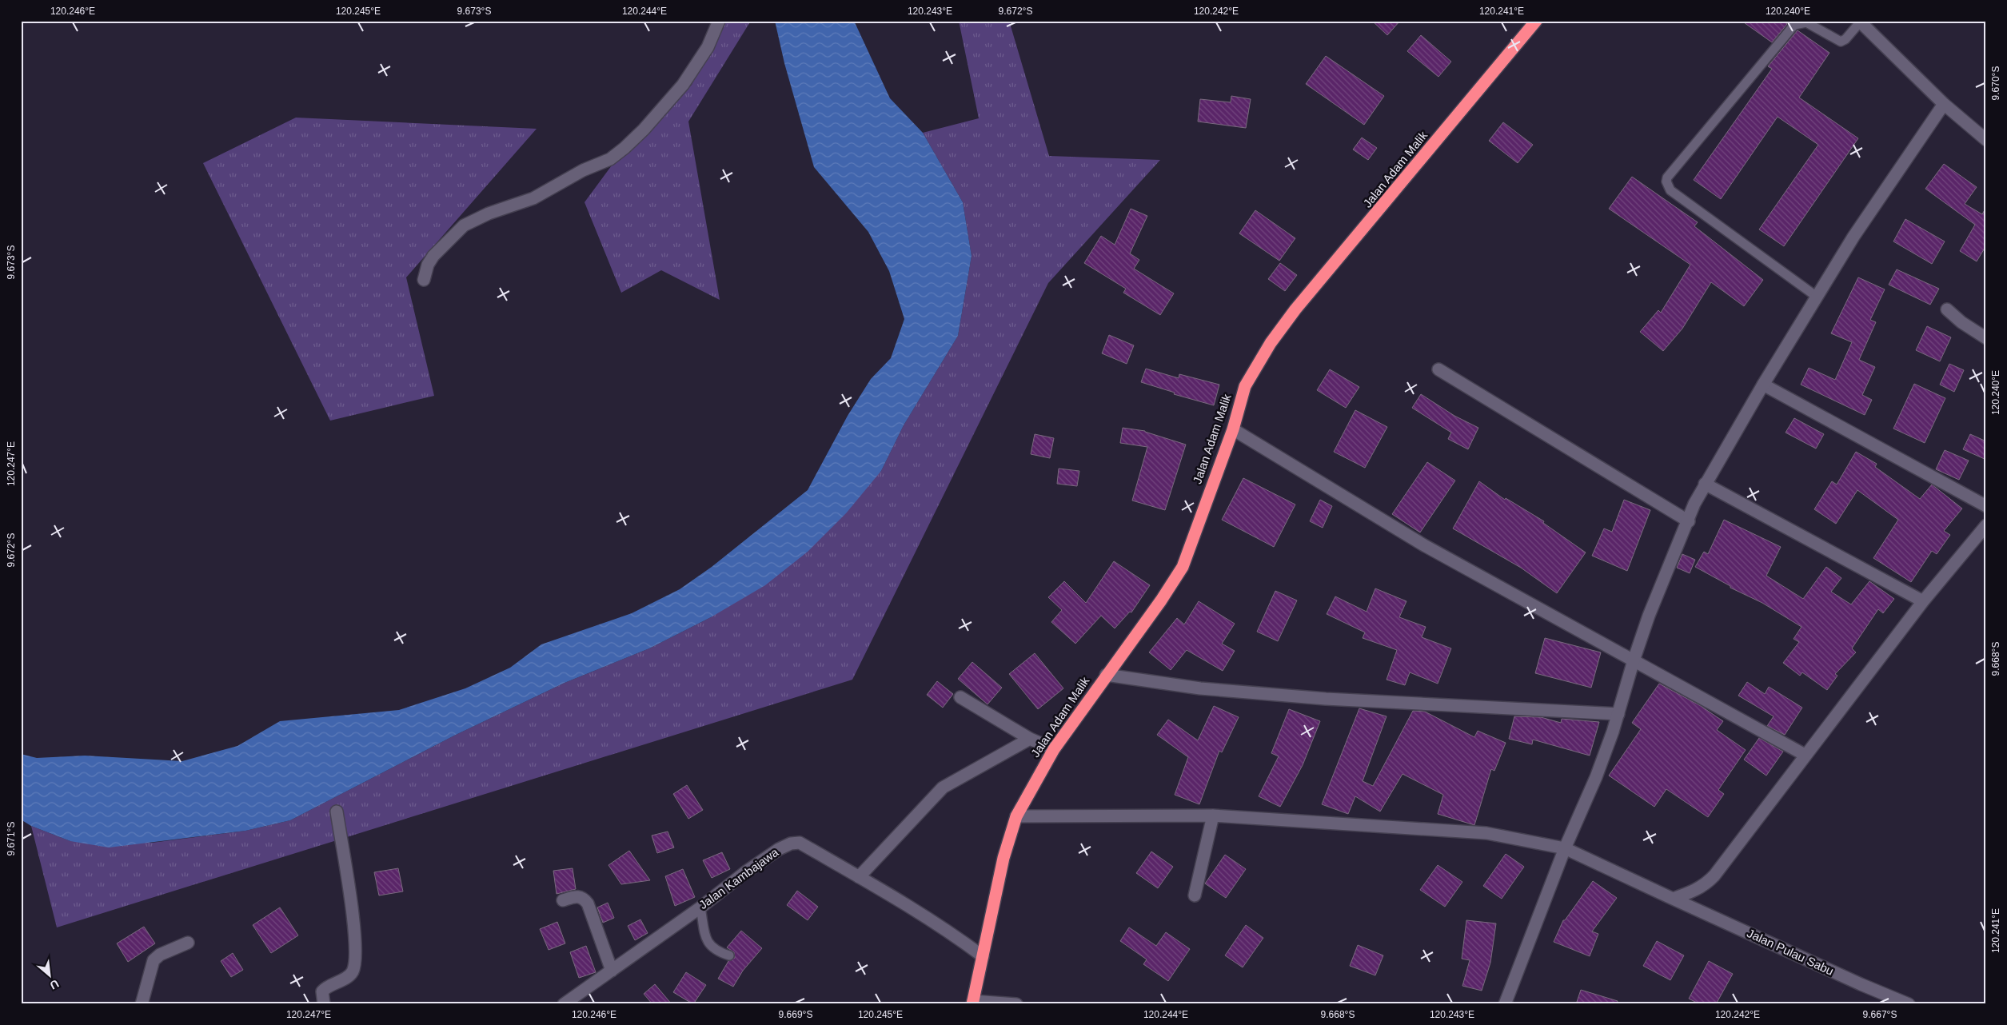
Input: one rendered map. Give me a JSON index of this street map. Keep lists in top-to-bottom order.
{
  "streets": {
    "highway": ["Jalan Adam Malik"],
    "street": ["Jalan Kambajawa", "Jalan Pulau Sabu"]
  },
  "crossings": [
    ["Jalan Adam Malik", "Jalan Kambajawa"],
    ["Jalan Adam Malik", "Jalan Pulau Sabu"]
  ],
  "north": "bottom right",
  "coordinates": [
    "120.246°E",
    "120.245°E",
    "9.673°S",
    "120.244°E",
    "120.243°E",
    "9.672°S",
    "120.242°E",
    "120.241°E",
    "120.240°E",
    "9.670°S",
    "120.247°E",
    "9.668°S",
    "9.671°S",
    "9.669°S",
    "9.667°S"
  ]
}
